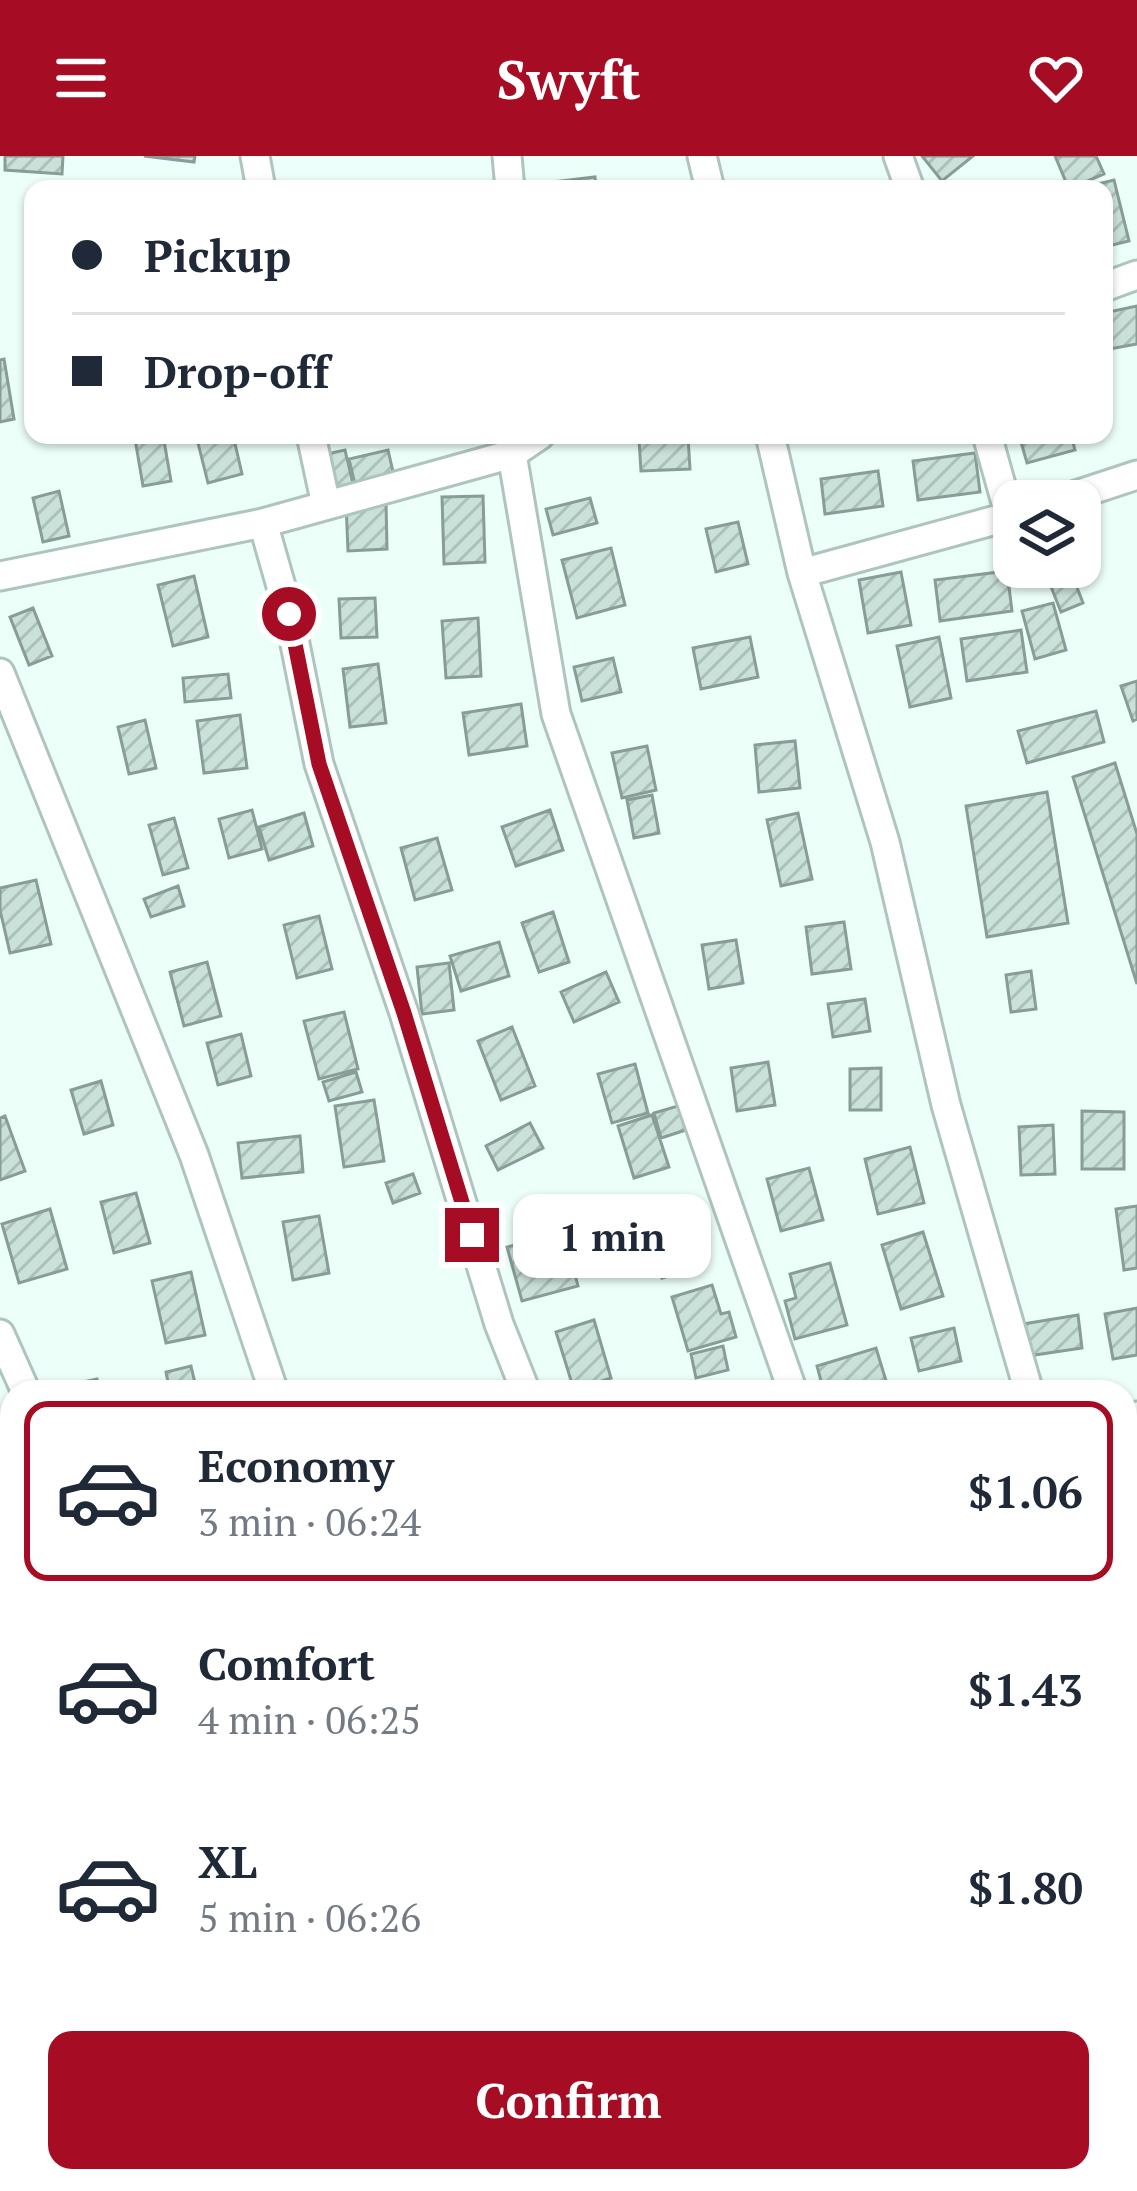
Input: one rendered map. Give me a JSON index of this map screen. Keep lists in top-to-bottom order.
{
  "page": {
    "header": "Swyft",
    "banner": ["Pickup", "Drop-off"],
    "bubble": "1 min",
    "list": [
      {
        "name": "Economy",
        "note": "3 min · 06:24",
        "value": "$1.06"
      },
      {
        "name": "Comfort",
        "note": "4 min · 06:25",
        "value": "$1.43"
      },
      {
        "name": "XL",
        "note": "5 min · 06:26",
        "value": "$1.80"
      }
    ],
    "buttons": "Confirm"
  }
}
